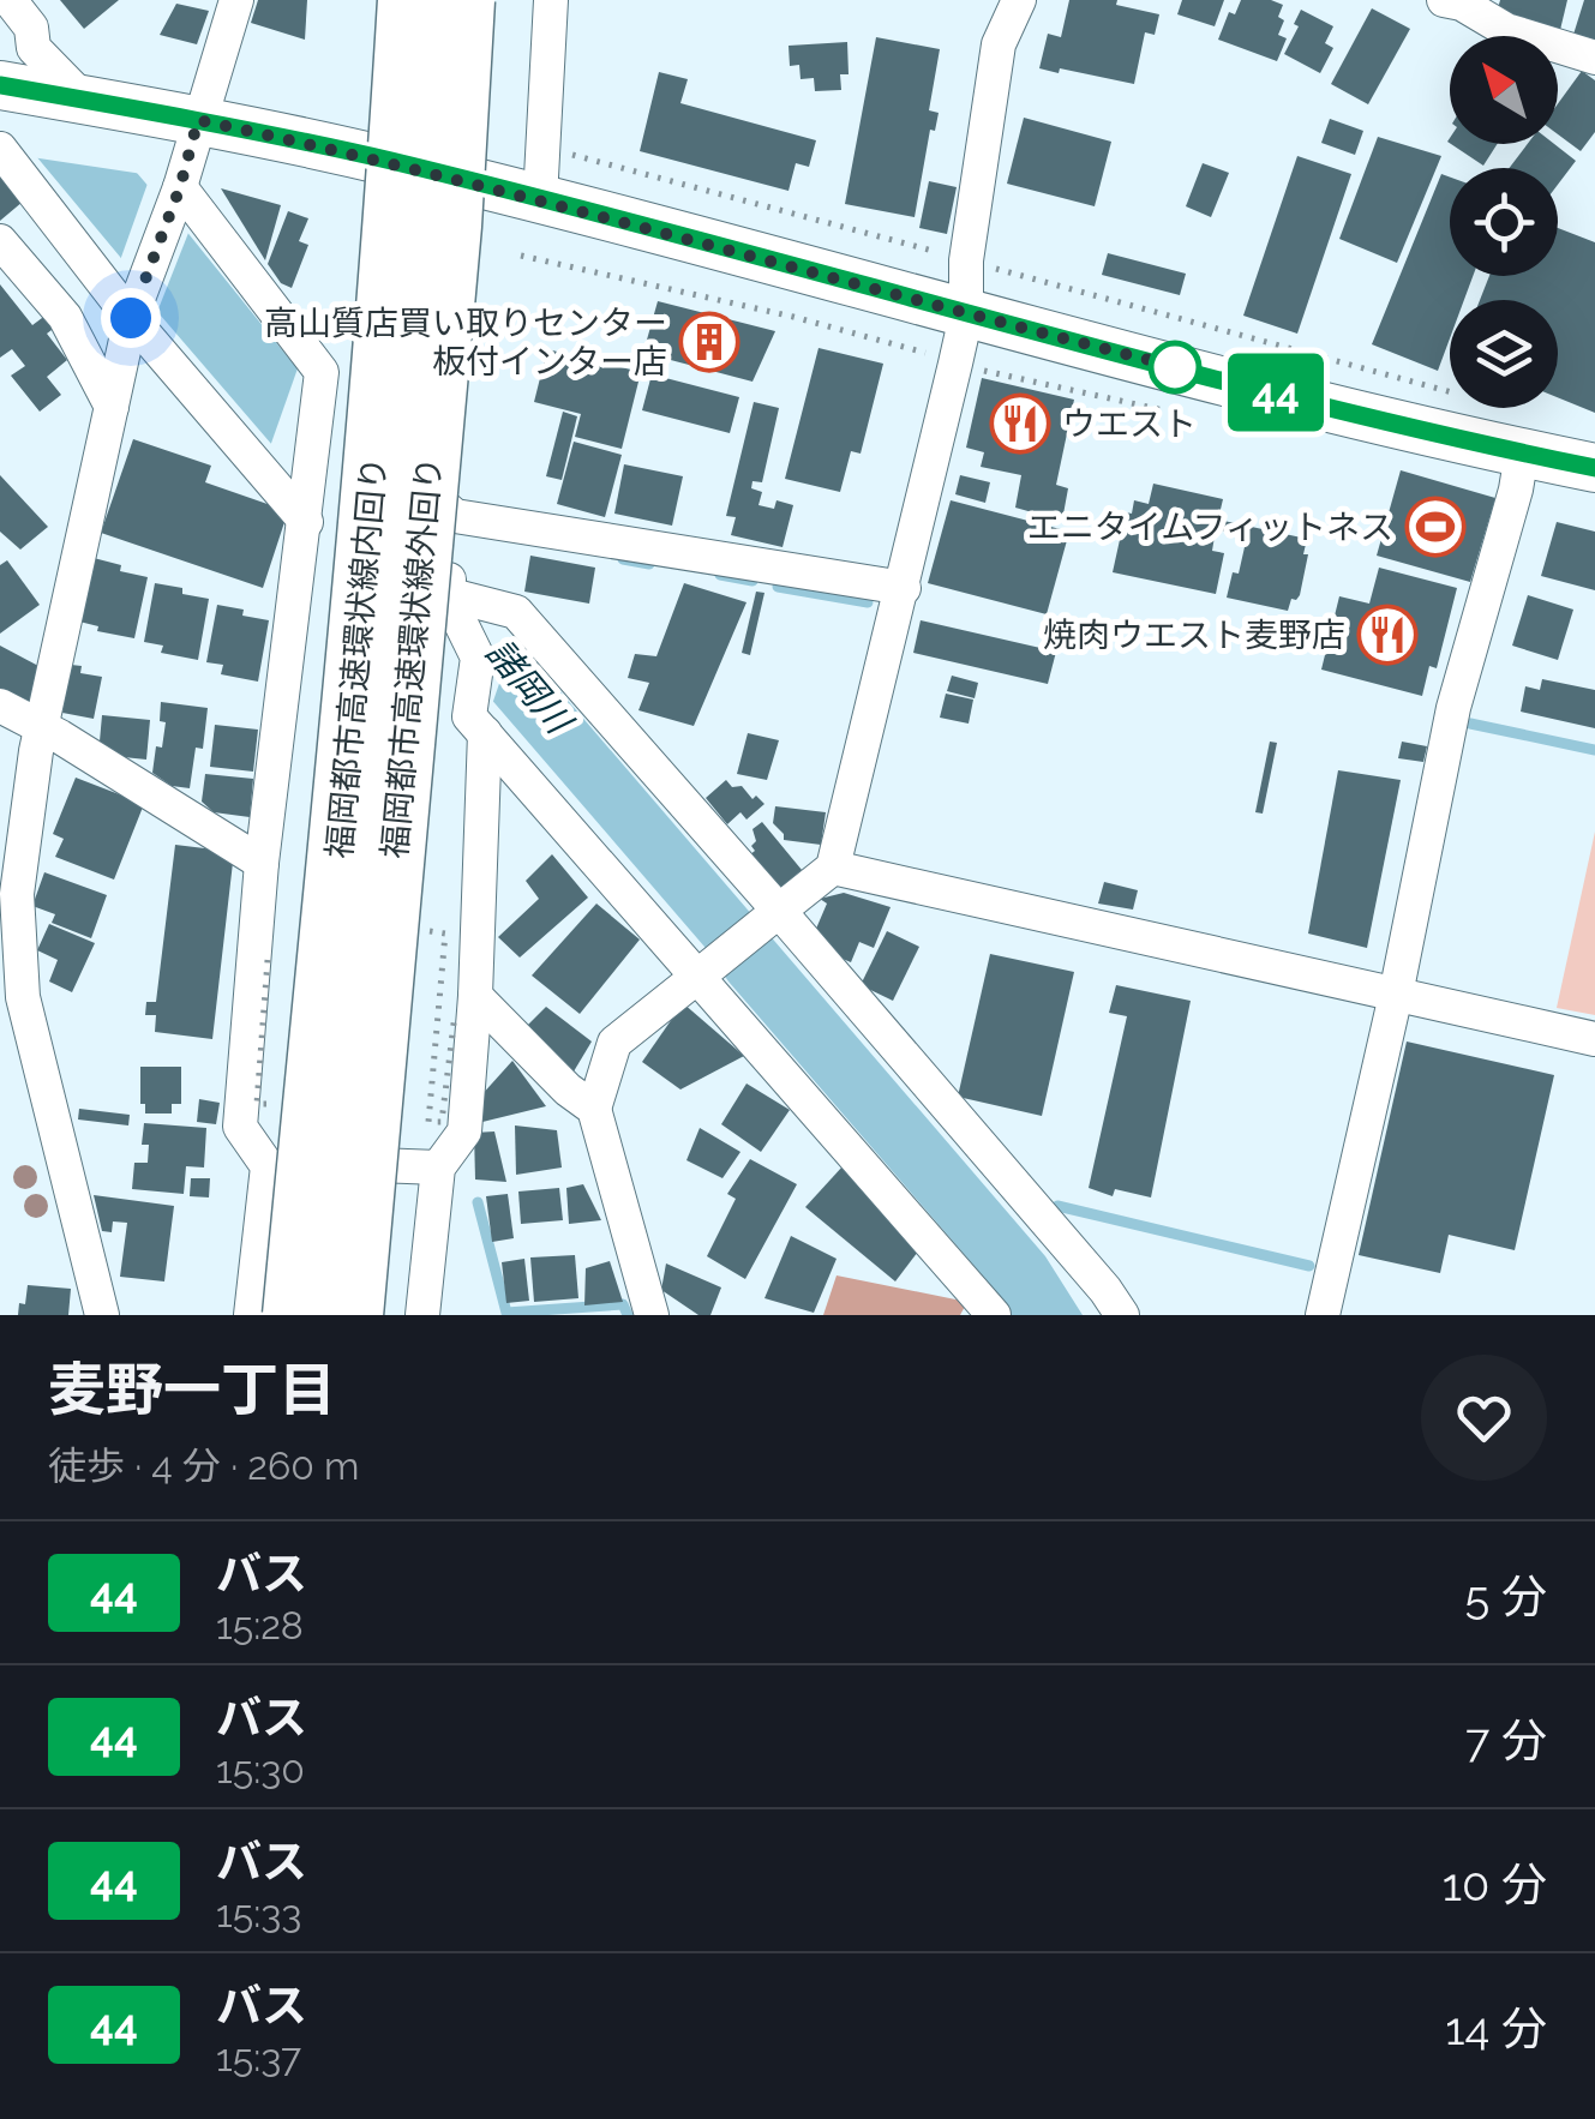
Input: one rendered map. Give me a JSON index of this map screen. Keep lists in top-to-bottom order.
{
  "streets": {
    "highway": ["福岡都市高速環状線内回り", "福岡都市高速環状線外回り"]
  },
  "water": ["諸岡川"],
  "places": {
    "building": ["高山質店買い取りセンター 板付インター店"],
    "restaurant": ["ウエスト", "焼肉ウエスト麦野店"],
    "sports": ["エニタイムフィットネス"]
  },
  "lines": ["bus line 44"],
  "north": "top left",
  "page": {
    "on_map": "44",
    "heading": ["麦野一丁目", "徒歩 · 4 分 · 260 m"],
    "list": [
      {
        "mark": "44",
        "name": "バス",
        "note": "15:28",
        "value": "5 分"
      },
      {
        "mark": "44",
        "name": "バス",
        "note": "15:30",
        "value": "7 分"
      },
      {
        "mark": "44",
        "name": "バス",
        "note": "15:33",
        "value": "10 分"
      },
      {
        "mark": "44",
        "name": "バス",
        "note": "15:37",
        "value": "14 分"
      }
    ]
  }
}
